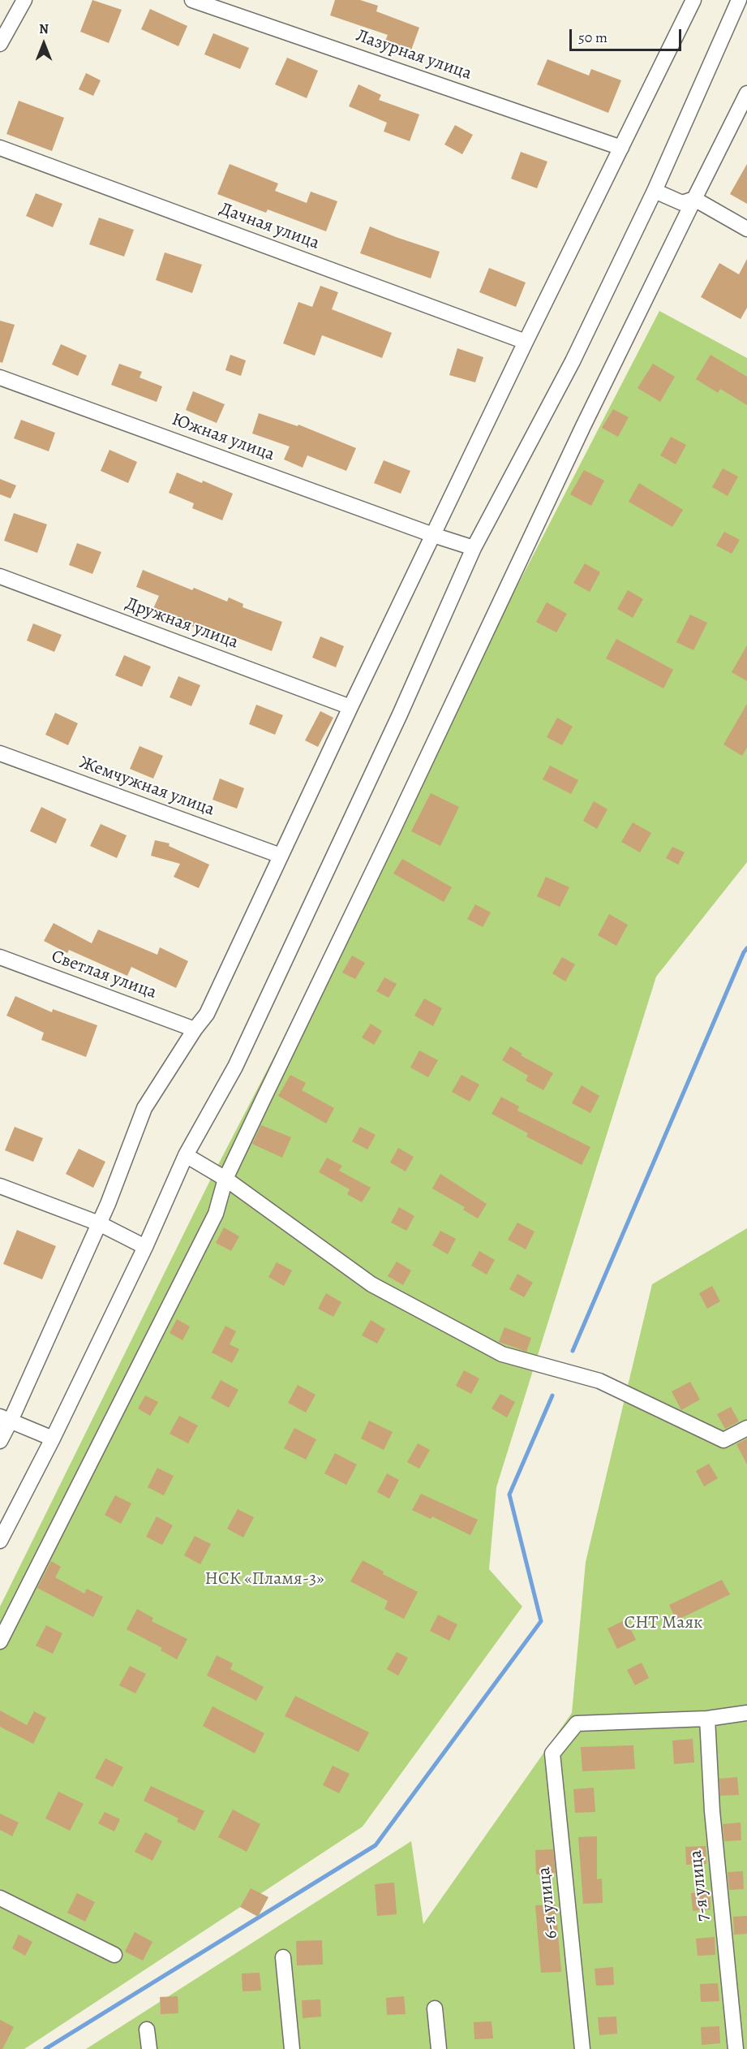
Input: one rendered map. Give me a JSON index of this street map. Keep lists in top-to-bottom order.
{
  "streets": {
    "street": [
      "Лазурная улица",
      "Дачная улица",
      "Южная улица",
      "Дружная улица",
      "Жемчужная улица",
      "Светлая улица",
      "7-я улица",
      "6-я улица"
    ]
  },
  "crossings": [
    ["7-я улица", "6-я улица"]
  ],
  "parks": ["НСК «Пламя-3»", "СНТ Маяк"],
  "scale_bar": "50 m",
  "north": "top"
}
